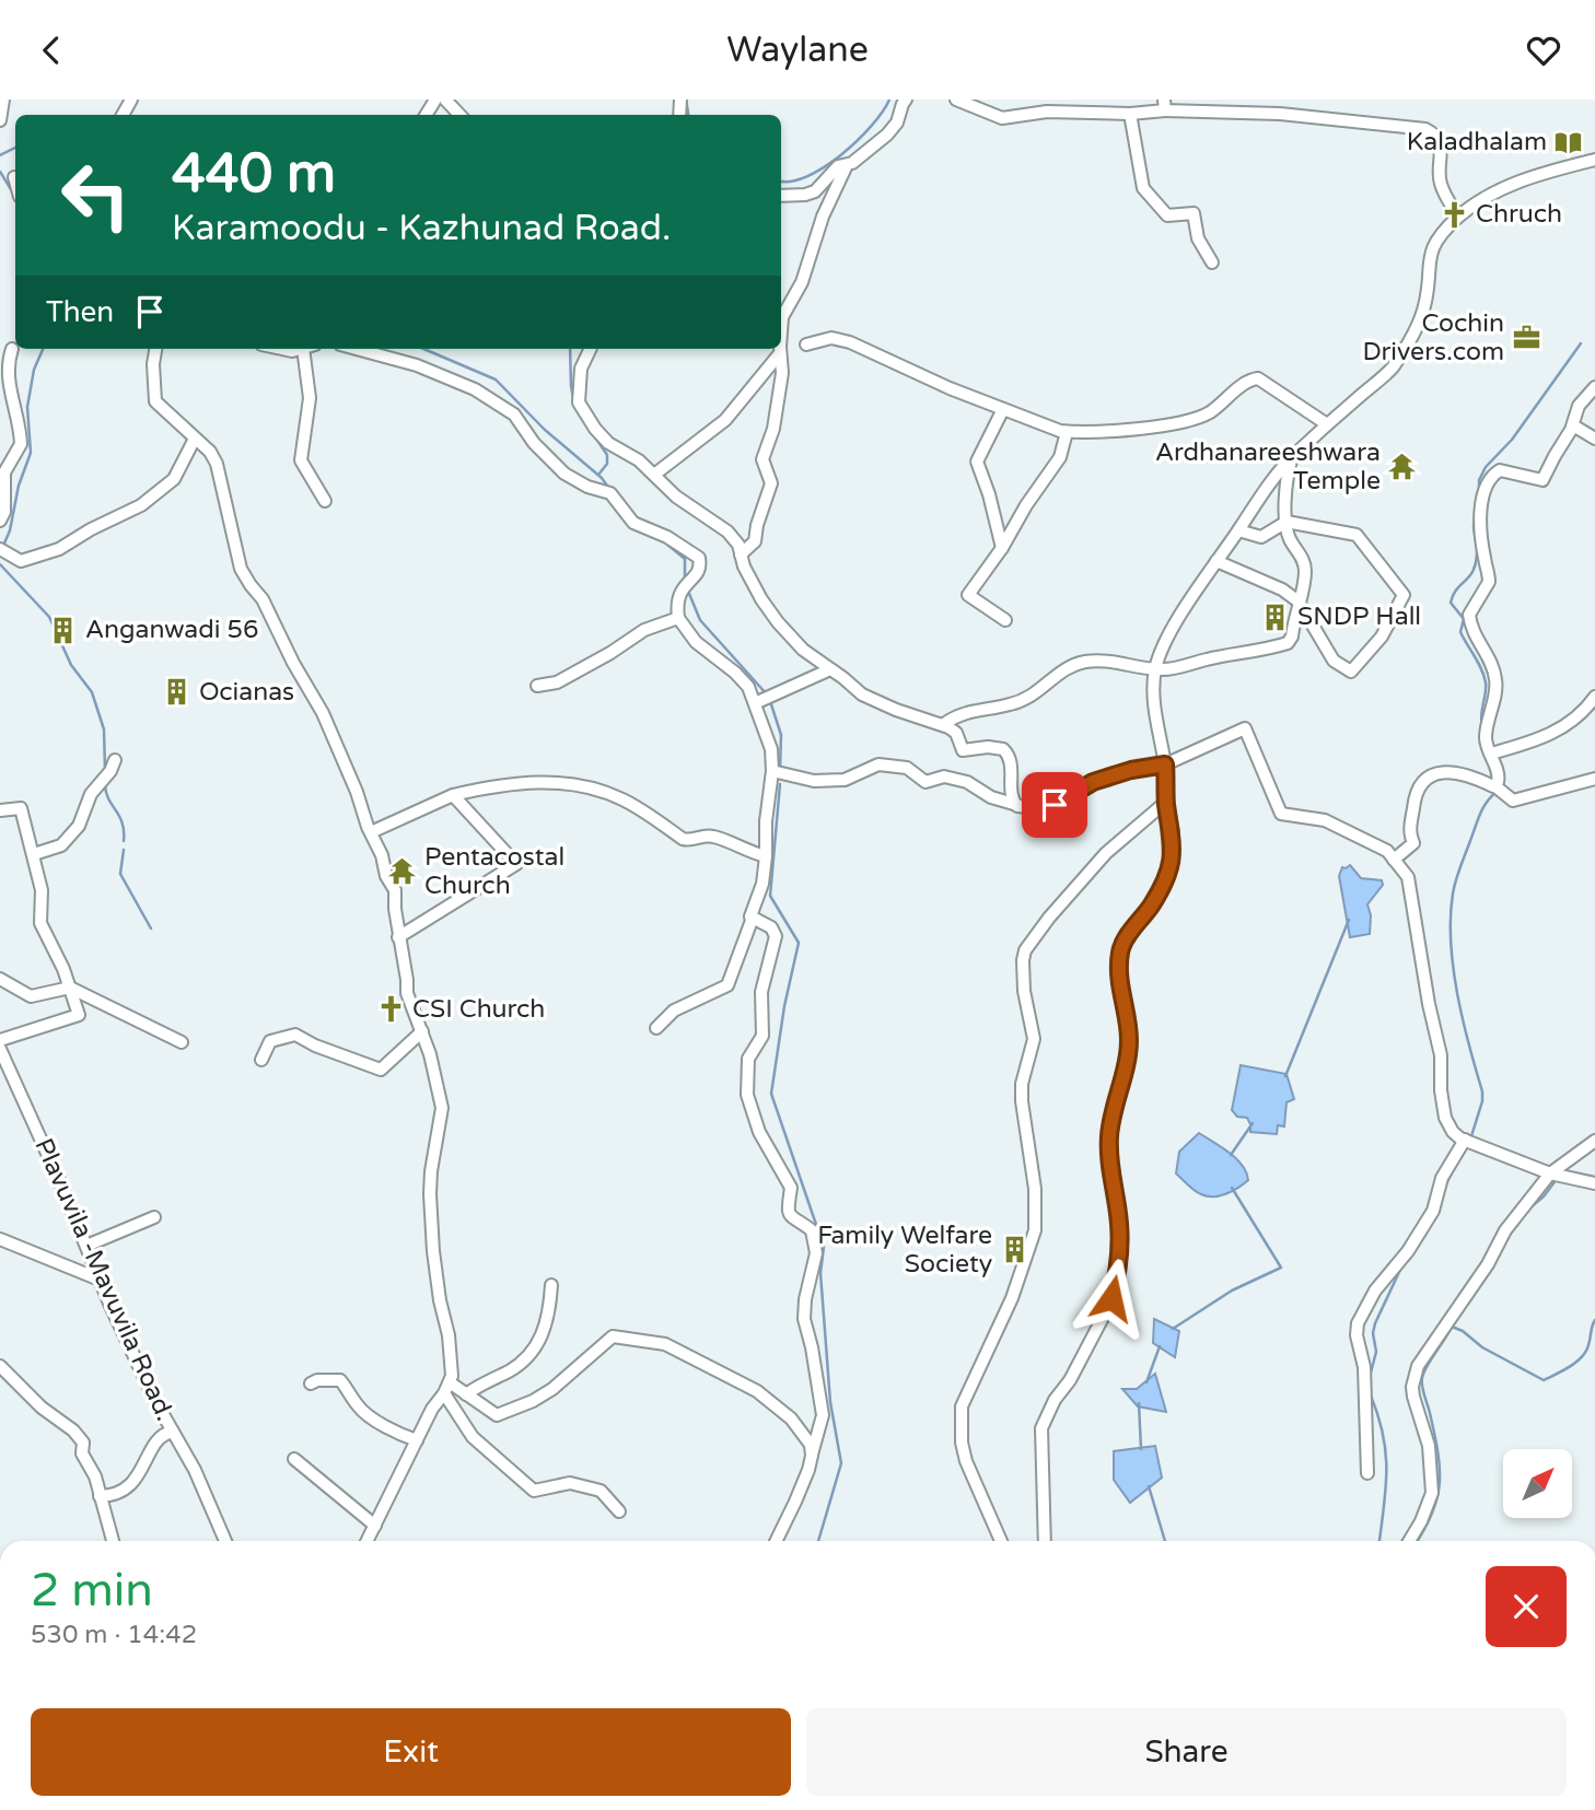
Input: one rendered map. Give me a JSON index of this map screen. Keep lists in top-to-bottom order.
{
  "streets": {
    "street": ["Plavuvila -Mavuvila Road."]
  },
  "places": {
    "library": ["Kaladhalam"],
    "church": ["Chruch", "CSI Church"],
    "office": ["Cochin Drivers.com"],
    "temple": ["Ardhanareeshwara Temple", "Pentacostal Church"],
    "building": [
      "SNDP Hall",
      "Anganwadi 56",
      "Ocianas",
      "Family Welfare Society"
    ]
  },
  "north": "top right",
  "page": {
    "header": "Waylane",
    "turn": ["440 m", "Karamoodu - Kazhunad Road."],
    "then": "Then",
    "heading": ["2 min", "530 m · 14:42"],
    "buttons": ["Exit", "Share"]
  }
}
